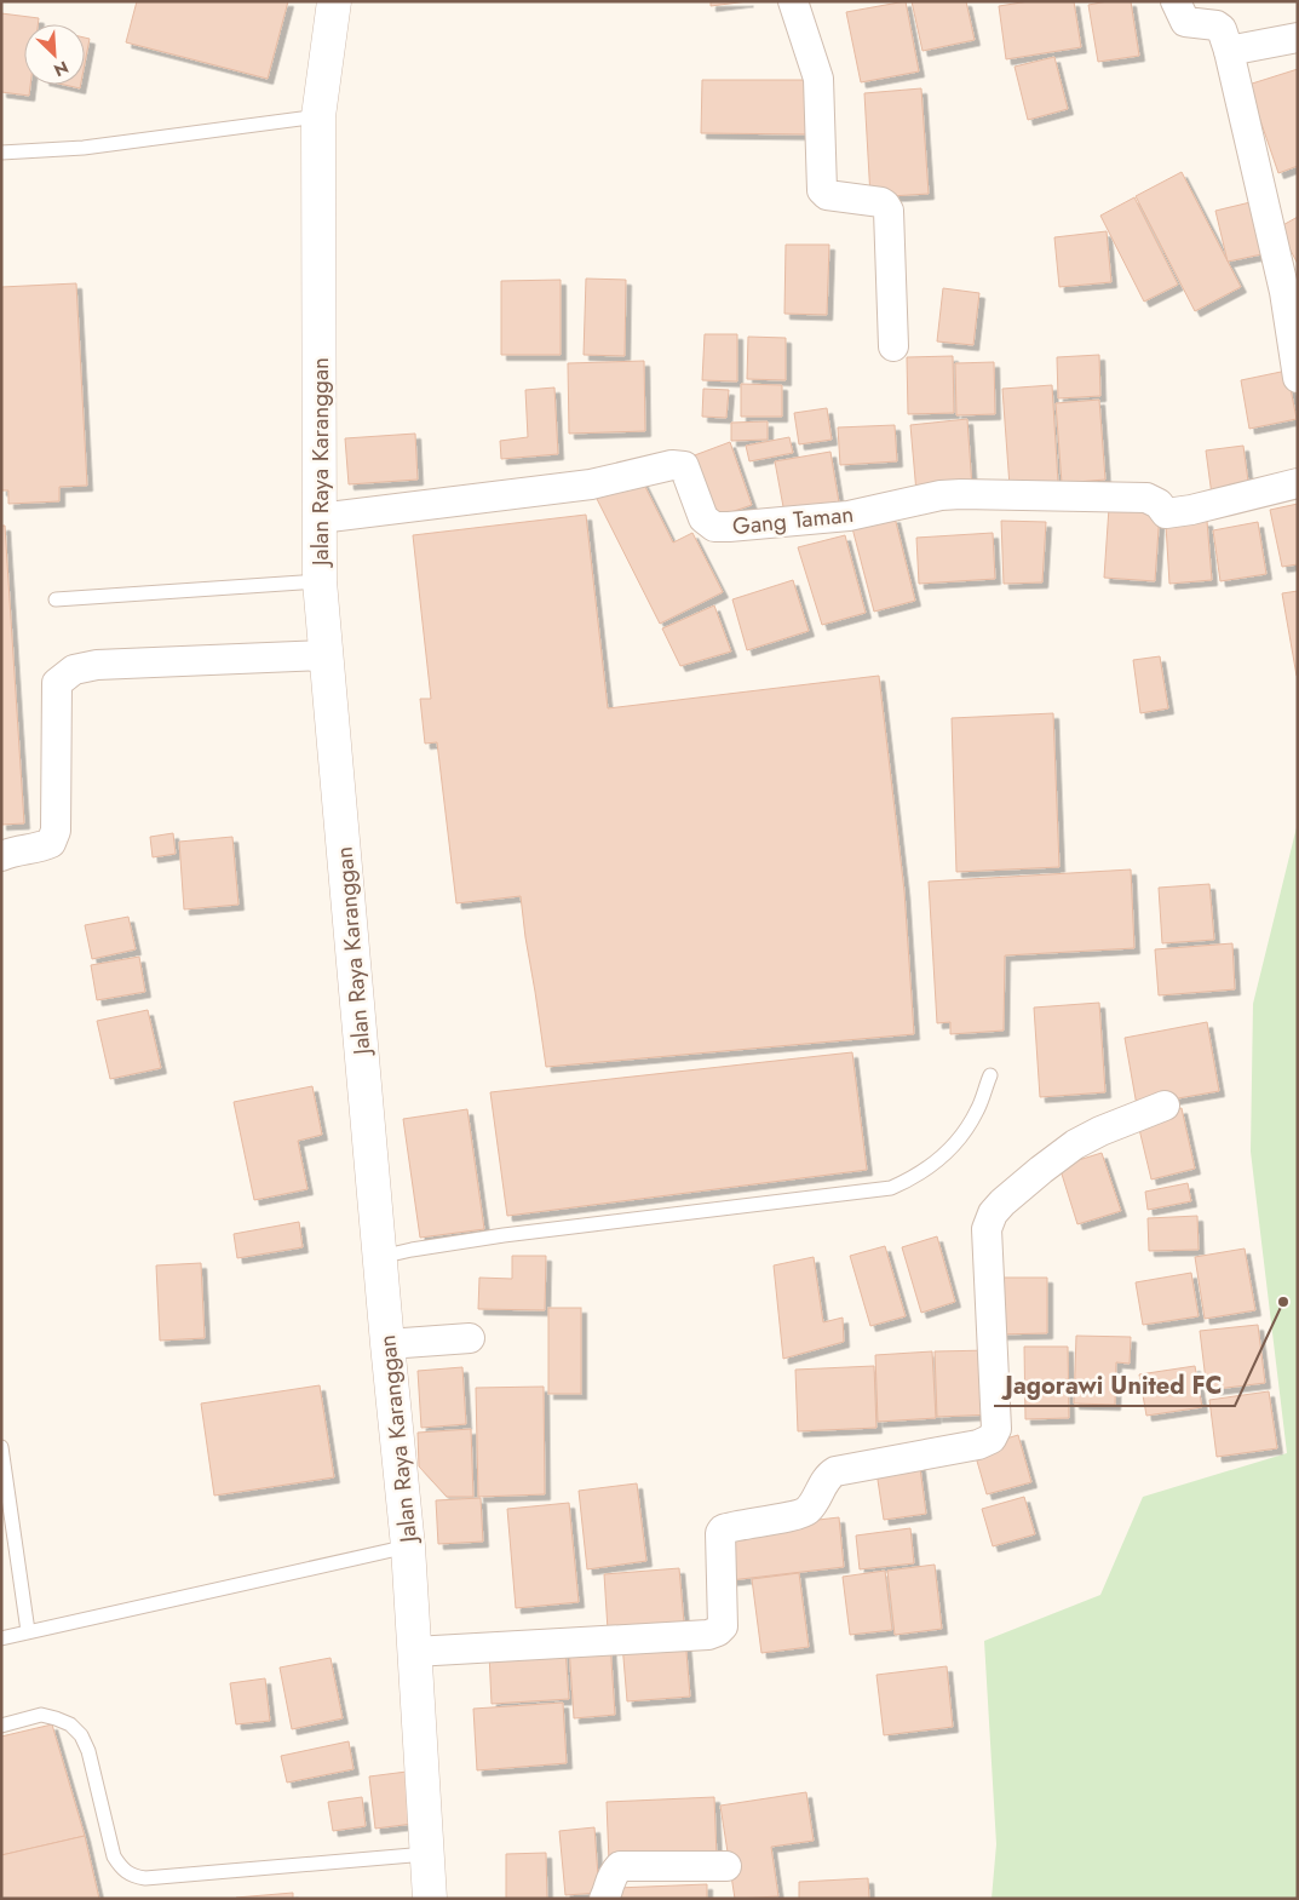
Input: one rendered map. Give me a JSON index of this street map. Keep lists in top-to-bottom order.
{
  "streets": {
    "street": ["Jalan Raya Karanggan", "Gang Taman"]
  },
  "crossings": [
    ["Jalan Raya Karanggan", "Gang Taman"]
  ],
  "places": ["Jagorawi United FC"],
  "north": "bottom right"
}
